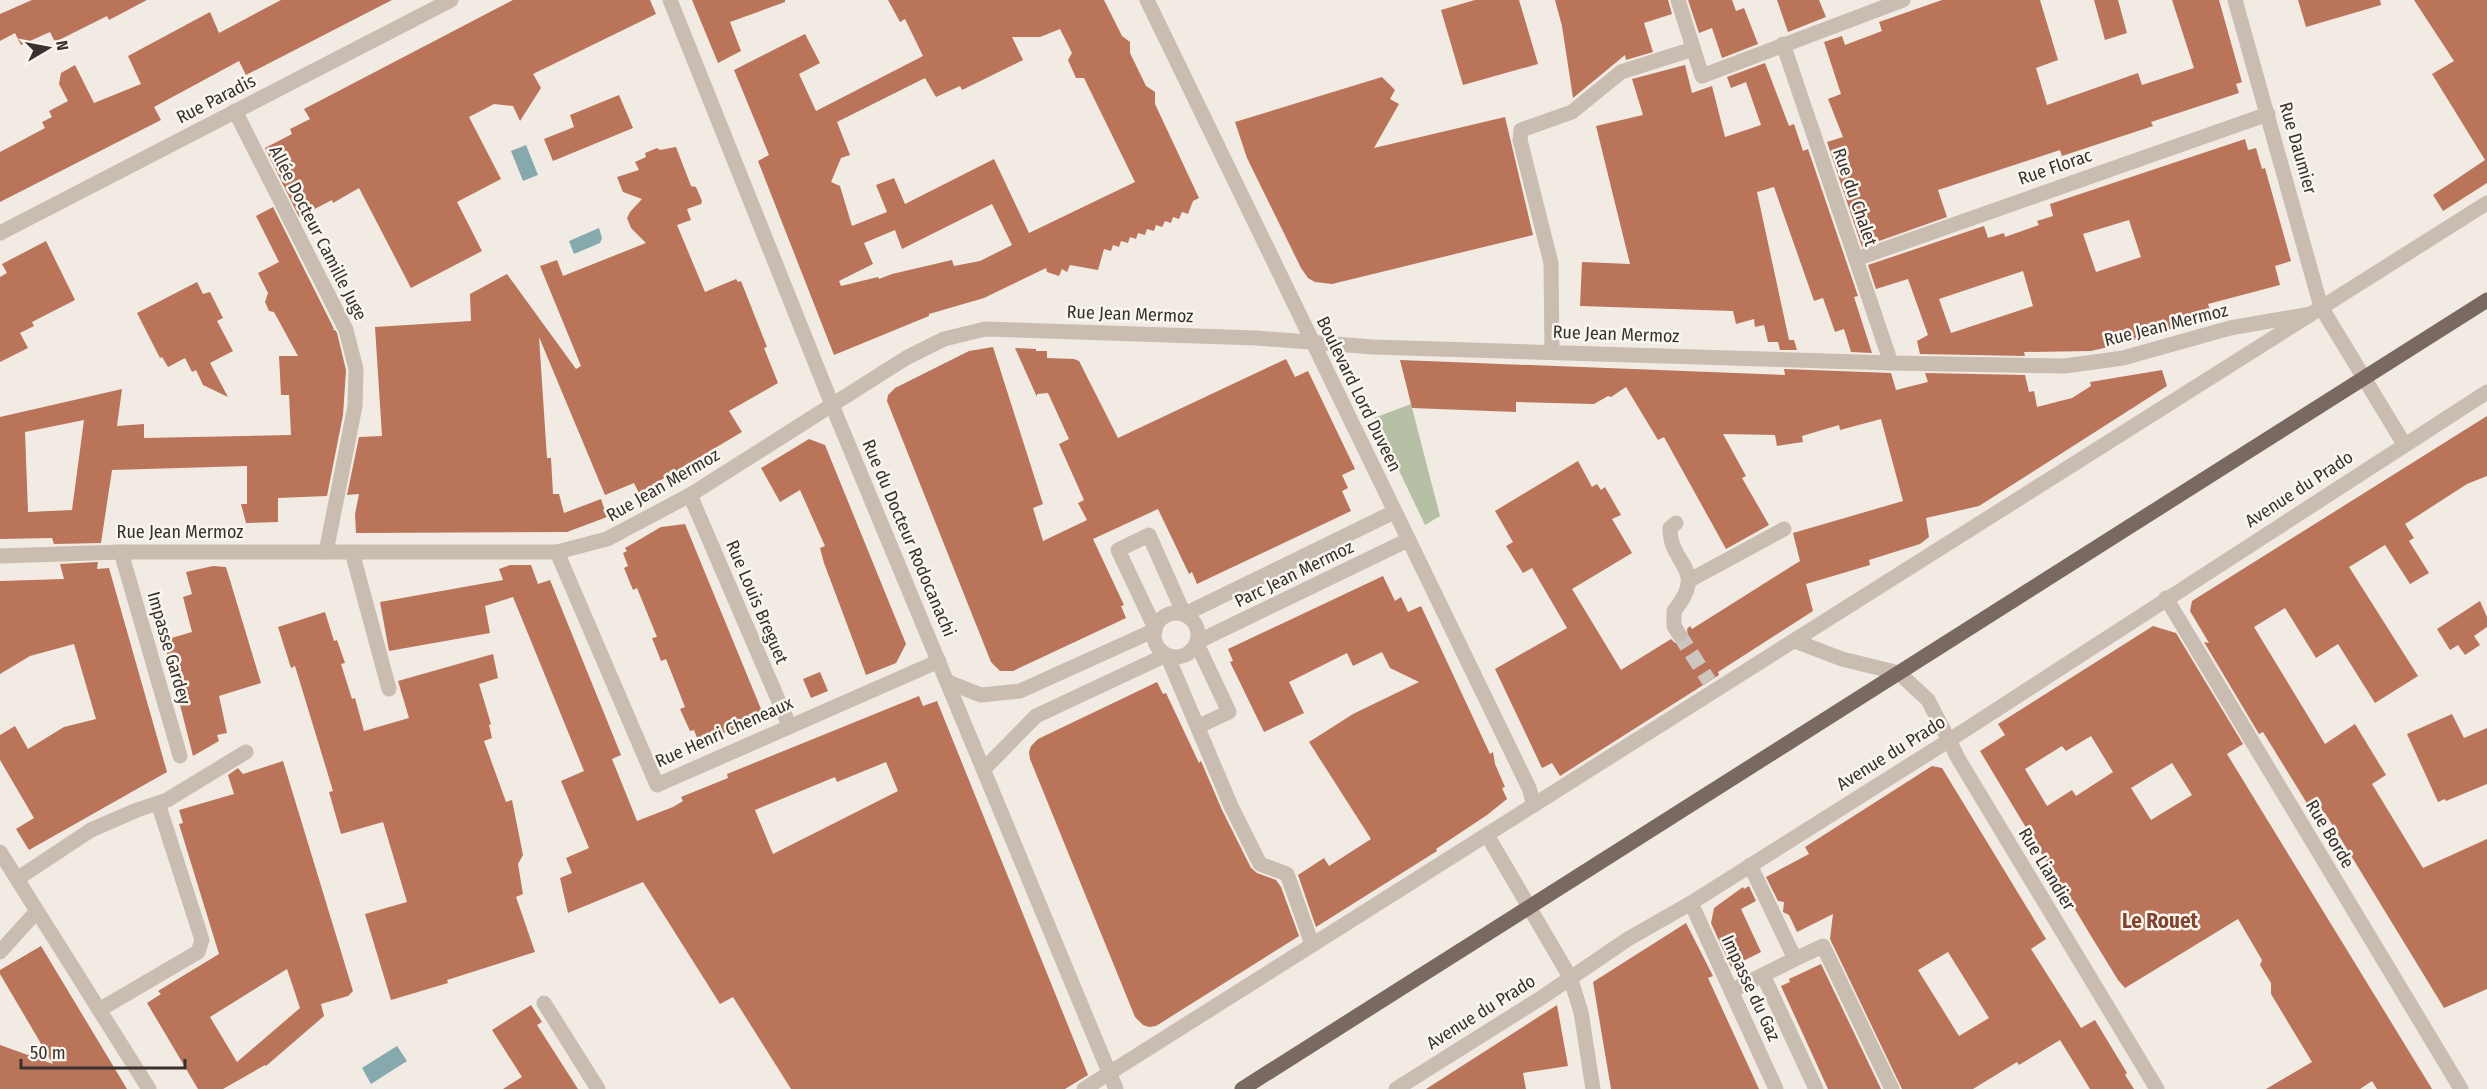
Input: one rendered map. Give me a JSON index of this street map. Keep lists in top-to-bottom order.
{
  "streets": {
    "street": [
      "Rue Paradis",
      "Rue Daumier",
      "Rue Florac",
      "Rue du Chalet",
      "Allée Docteur Camille Juge",
      "Rue Jean Mermoz",
      "Boulevard Lord Duveen",
      "Avenue du Prado",
      "Rue du Docteur Rodocanachi",
      "Parc Jean Mermoz",
      "Rue Louis Breguet",
      "Impasse Gardey",
      "Rue Henri Cheneaux",
      "Rue Borde",
      "Rue Liandier",
      "Impasse du Gaz"
    ]
  },
  "crossings": [
    ["Rue Paradis", "Allée Docteur Camille Juge"],
    ["Rue Daumier", "Rue Florac"],
    ["Rue Daumier", "Rue Jean Mermoz"],
    ["Rue Florac", "Rue du Chalet"],
    ["Rue du Chalet", "Rue Jean Mermoz"],
    ["Allée Docteur Camille Juge", "Rue Jean Mermoz"],
    ["Rue Jean Mermoz", "Boulevard Lord Duveen"],
    ["Rue Jean Mermoz", "Rue du Docteur Rodocanachi"],
    ["Rue Jean Mermoz", "Rue Louis Breguet"],
    ["Rue Jean Mermoz", "Impasse Gardey"],
    ["Rue Jean Mermoz", "Rue Henri Cheneaux"],
    ["Boulevard Lord Duveen", "Parc Jean Mermoz"],
    ["Avenue du Prado", "Rue Borde"],
    ["Avenue du Prado", "Rue Liandier"],
    ["Avenue du Prado", "Impasse du Gaz"],
    ["Rue du Docteur Rodocanachi", "Parc Jean Mermoz"],
    ["Rue du Docteur Rodocanachi", "Rue Henri Cheneaux"],
    ["Rue Louis Breguet", "Rue Henri Cheneaux"]
  ],
  "districts": ["Le Rouet"],
  "scale_bar": "50 m",
  "north": "right"
}
